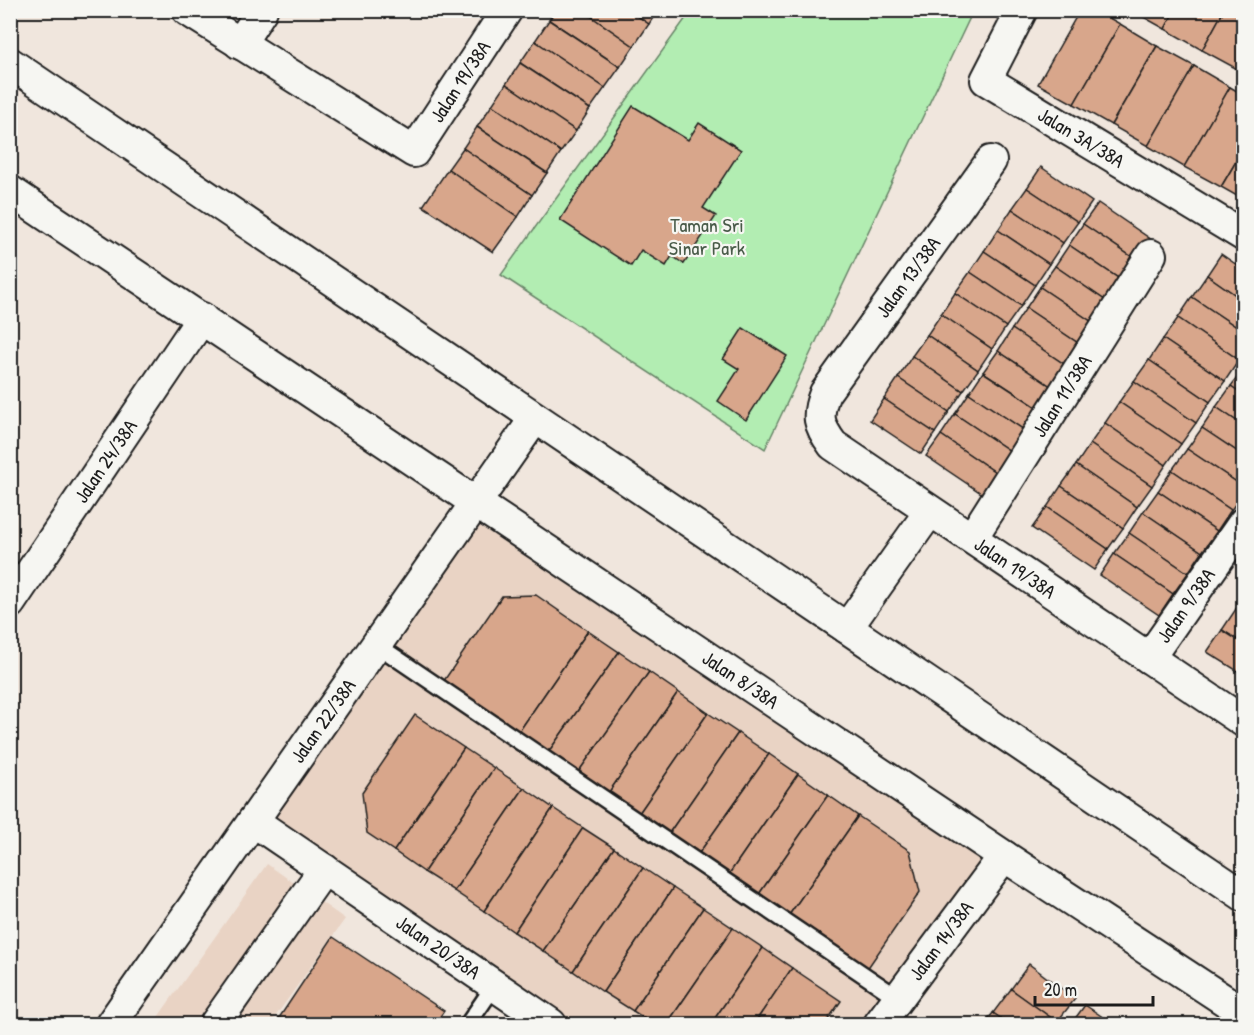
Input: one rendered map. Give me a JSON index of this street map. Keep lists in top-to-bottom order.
{
  "streets": {
    "street": [
      "Jalan 19/38A",
      "Jalan 3A/38A",
      "Jalan 13/38A",
      "Jalan 11/38A",
      "Jalan 24/38A",
      "Jalan 9/38A",
      "Jalan 8/38A",
      "Jalan 22/38A",
      "Jalan 14/38A",
      "Jalan 20/38A"
    ]
  },
  "crossings": [
    ["Jalan 19/38A", "Jalan 13/38A"],
    ["Jalan 19/38A", "Jalan 11/38A"],
    ["Jalan 19/38A", "Jalan 9/38A"],
    ["Jalan 24/38A", "Jalan 8/38A"],
    ["Jalan 8/38A", "Jalan 22/38A"],
    ["Jalan 8/38A", "Jalan 14/38A"],
    ["Jalan 22/38A", "Jalan 20/38A"]
  ],
  "parks": ["Taman Sri Sinar Park"],
  "scale_bar": "20 m"
}
